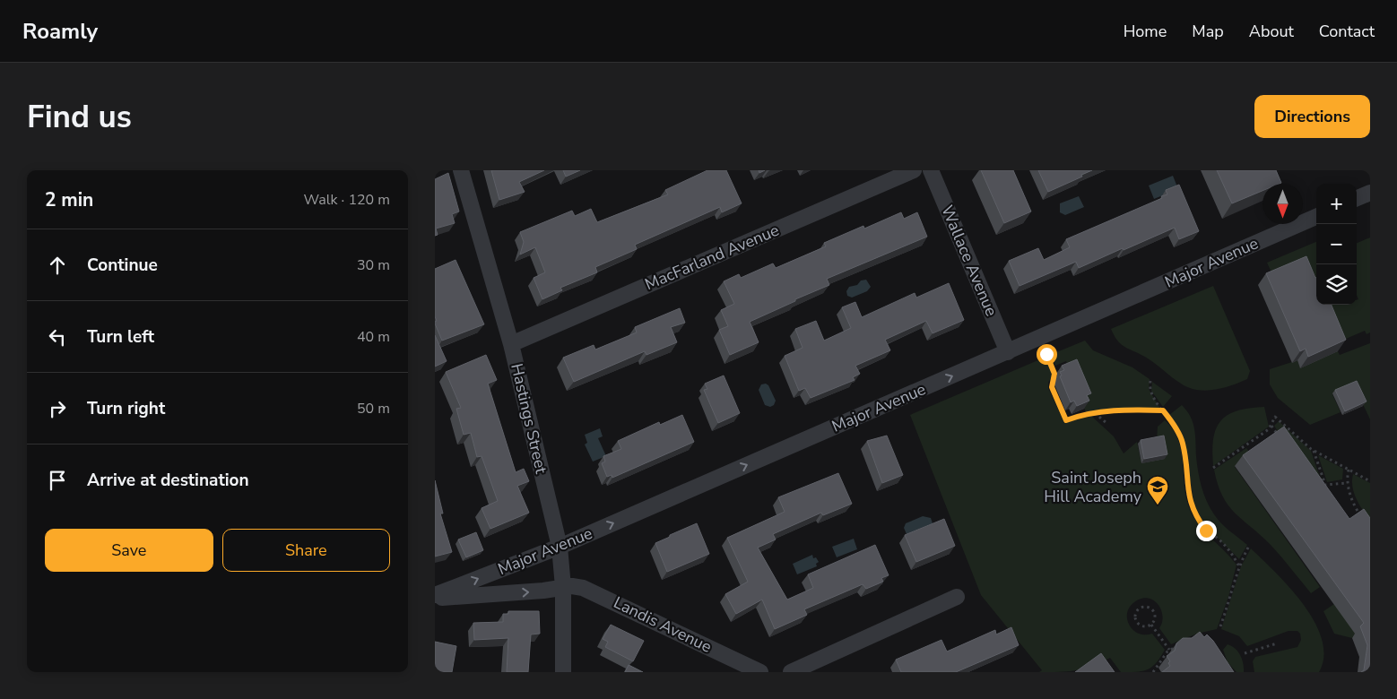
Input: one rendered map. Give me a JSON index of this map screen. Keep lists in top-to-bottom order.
{
  "streets": {
    "street": [
      "MacFarland Avenue",
      "Wallace Avenue",
      "Major Avenue",
      "Hastings Street",
      "Landis Avenue"
    ]
  },
  "crossings": [
    ["MacFarland Avenue", "Hastings Street"],
    ["Wallace Avenue", "Major Avenue"],
    ["Major Avenue", "Hastings Street"],
    ["Major Avenue", "Landis Avenue"],
    ["Hastings Street", "Landis Avenue"]
  ],
  "one_way": ["Major Avenue"],
  "places": {
    "school or university": ["Saint Joseph Hill Academy"]
  },
  "north": "bottom",
  "page": {
    "header": "Roamly",
    "nav": [
      "Home",
      "Map",
      "About",
      "Contact"
    ],
    "buttons": [
      "Directions",
      ["Save", "Share"]
    ],
    "title": "Find us",
    "heading": ["2 min", "Walk · 120 m"],
    "map_buttons": ["+", "−"],
    "list": [
      ["Continue", "30 m"],
      ["Turn left", "40 m"],
      ["Turn right", "50 m"],
      "Arrive at destination"
    ]
  }
}
